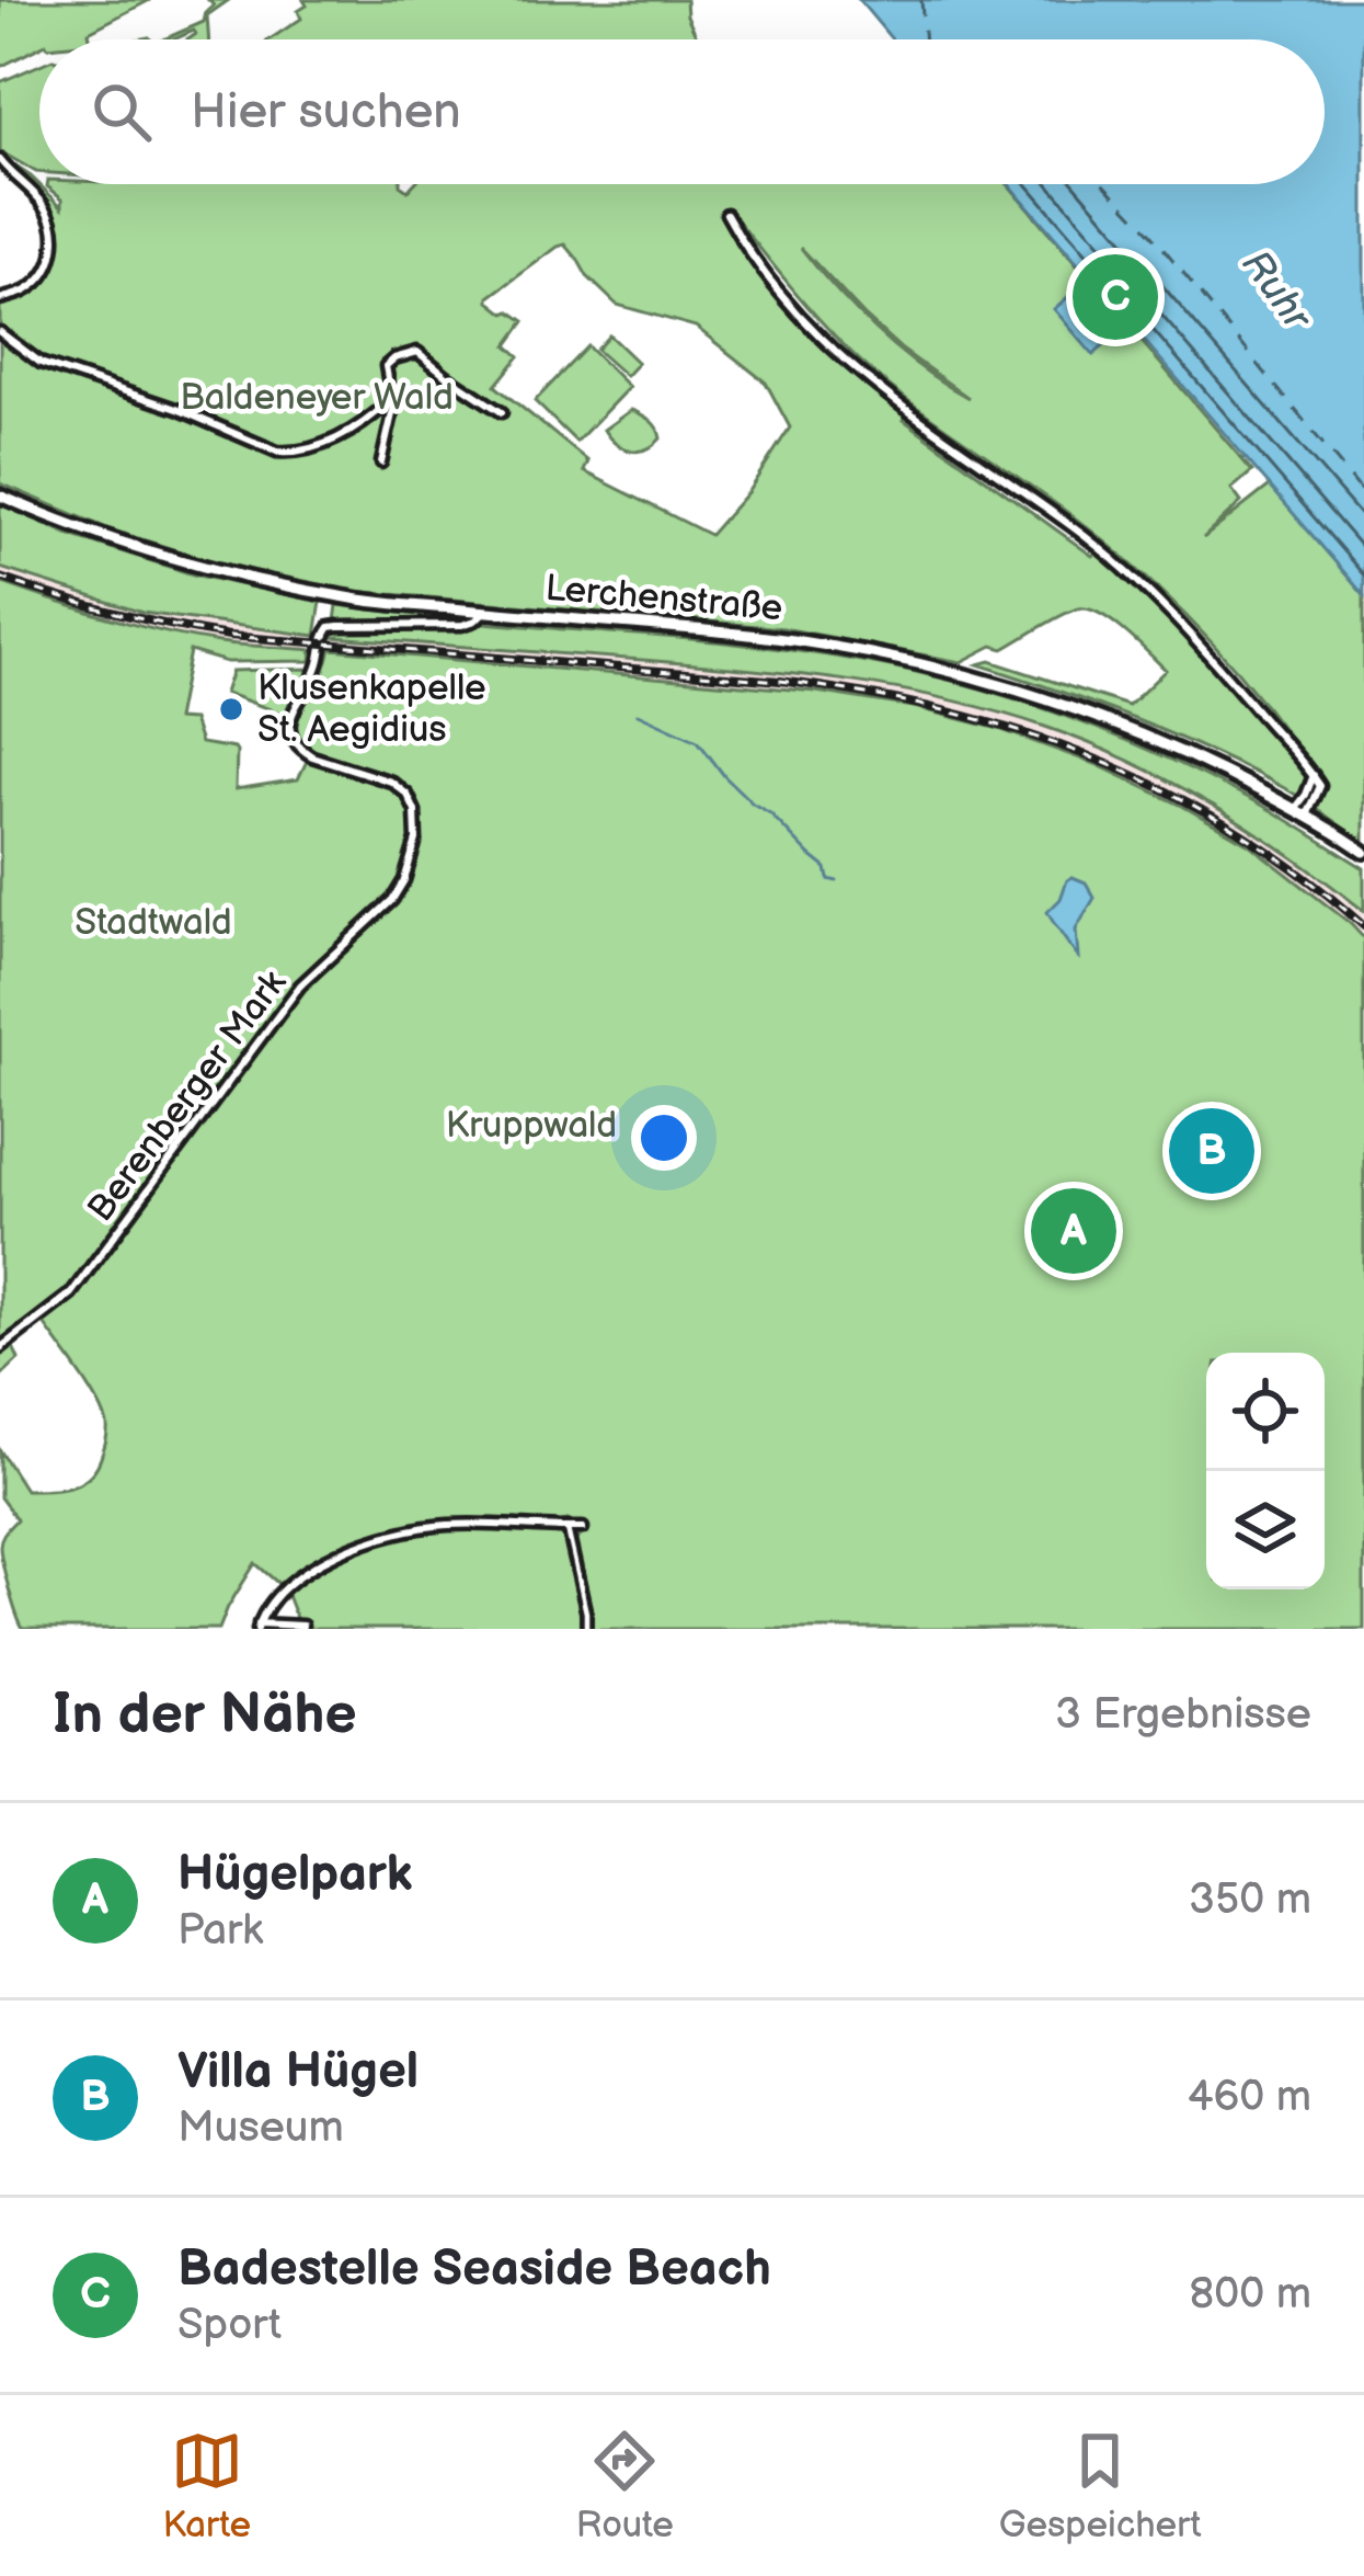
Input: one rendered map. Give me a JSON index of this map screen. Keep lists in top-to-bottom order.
{
  "streets": {
    "main road": ["Lerchenstraße"],
    "street": ["Berenberger Mark"]
  },
  "crossings": [
    ["Lerchenstraße", "Berenberger Mark"]
  ],
  "water": ["Ruhr"],
  "parks": ["Baldeneyer Wald", "Stadtwald", "Kruppwald"],
  "places": ["Klusenkapelle St. Aegidius"],
  "page": {
    "search": "Hier suchen",
    "pins": ["C", "B", "A"],
    "heading": ["In der Nähe", "3 Ergebnisse"],
    "list": [
      {
        "mark": "A",
        "name": "Hügelpark",
        "note": "Park",
        "value": "350 m"
      },
      {
        "mark": "B",
        "name": "Villa Hügel",
        "note": "Museum",
        "value": "460 m"
      },
      {
        "mark": "C",
        "name": "Badestelle Seaside Beach",
        "note": "Sport",
        "value": "800 m"
      }
    ],
    "nav": ["Karte", "Route", "Gespeichert"]
  }
}
